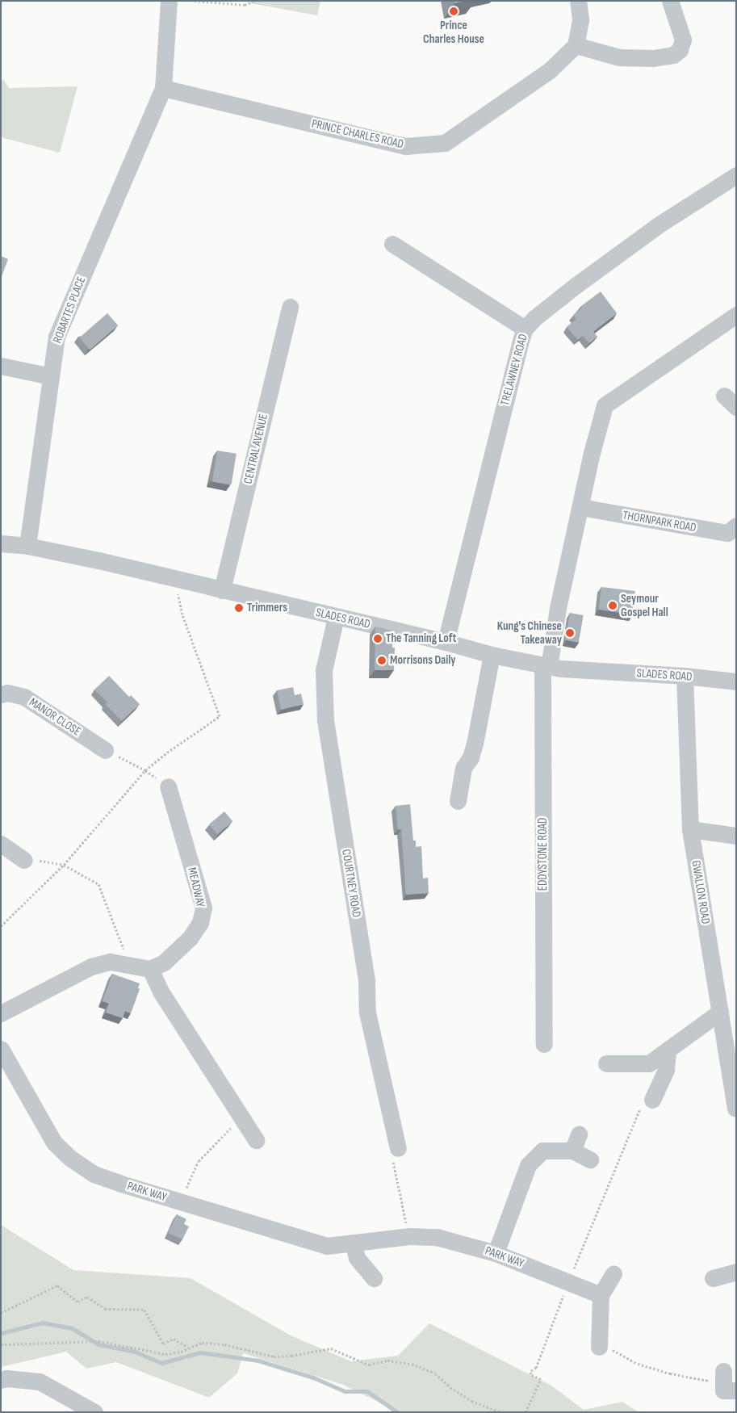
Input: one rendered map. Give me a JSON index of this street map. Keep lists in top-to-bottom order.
{
  "streets": {
    "street": [
      "PRINCE CHARLES ROAD",
      "ROBARTES PLACE",
      "TRELAWNEY ROAD",
      "CENTRAL AVENUE",
      "THORNPARK ROAD",
      "SLADES ROAD",
      "MANOR CLOSE",
      "EDDYSTONE ROAD",
      "COURTNEY ROAD",
      "MEADWAY",
      "GWALLON ROAD",
      "PARK WAY"
    ]
  },
  "crossings": [
    ["PRINCE CHARLES ROAD", "ROBARTES PLACE"],
    ["ROBARTES PLACE", "SLADES ROAD"],
    ["TRELAWNEY ROAD", "SLADES ROAD"],
    ["CENTRAL AVENUE", "SLADES ROAD"],
    ["THORNPARK ROAD", "EDDYSTONE ROAD"],
    ["SLADES ROAD", "EDDYSTONE ROAD"],
    ["SLADES ROAD", "COURTNEY ROAD"],
    ["SLADES ROAD", "GWALLON ROAD"]
  ],
  "places": [
    "Prince Charles House",
    "Seymour Gospel Hall",
    "Trimmers",
    "Kung's Chinese Takeaway",
    "The Tanning Loft",
    "Morrisons Daily"
  ]
}
